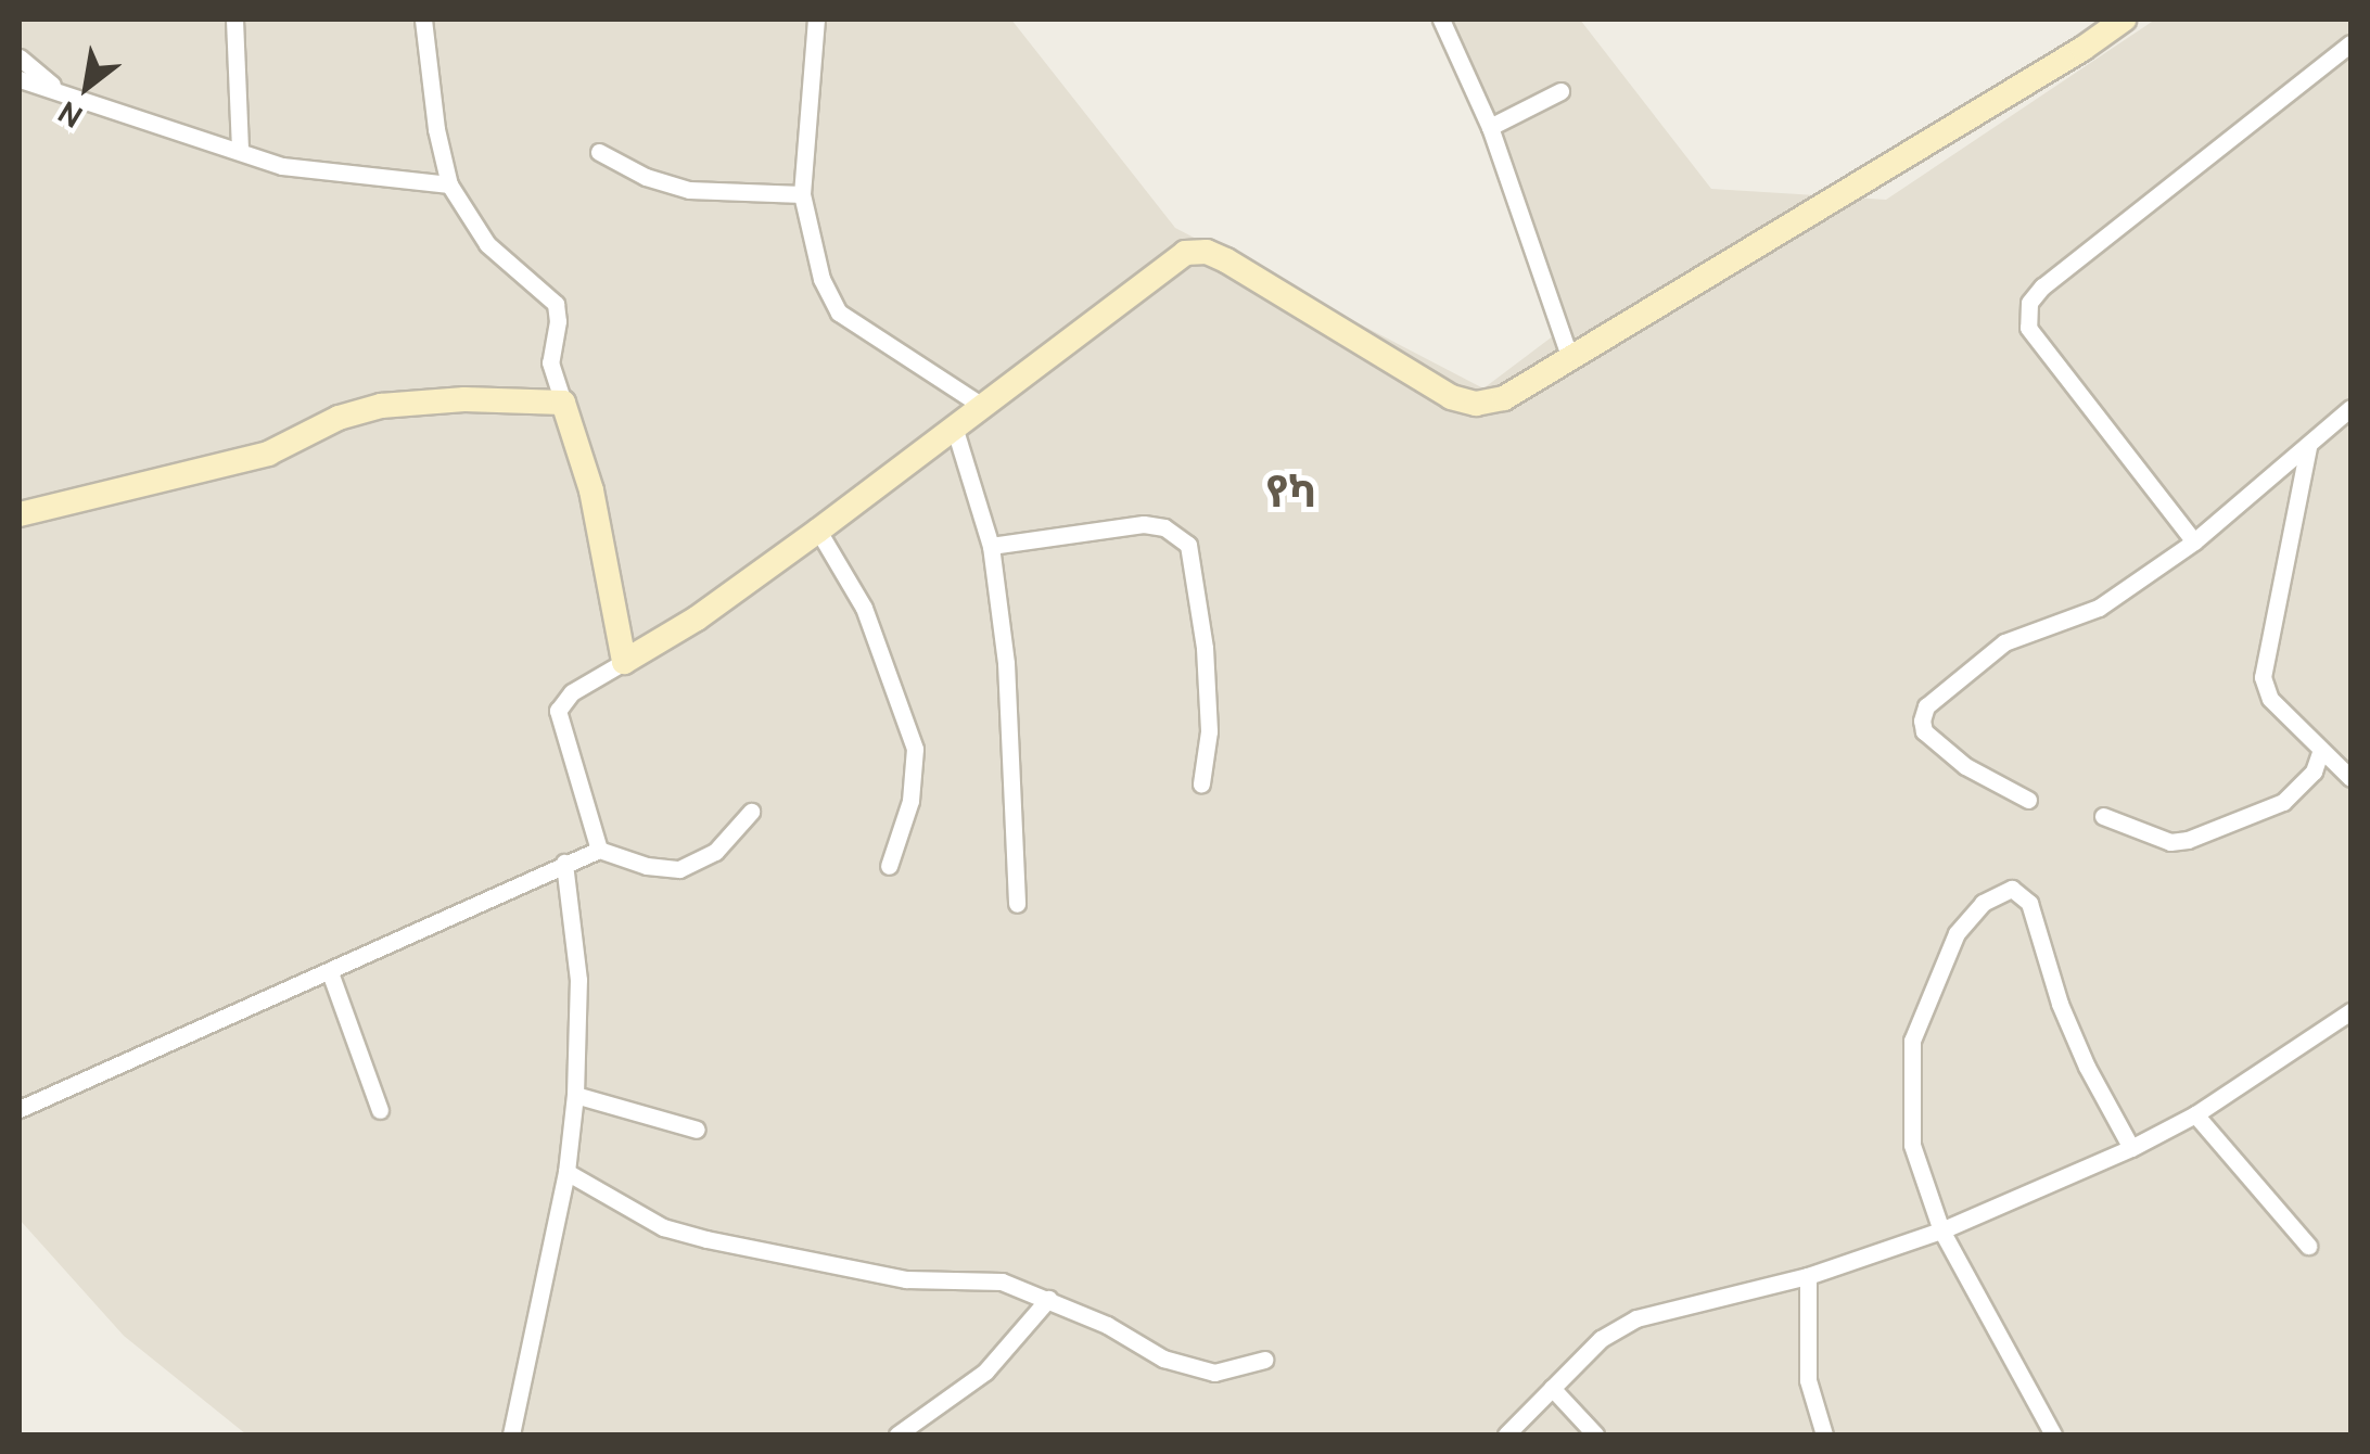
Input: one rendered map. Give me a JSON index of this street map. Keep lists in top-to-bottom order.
{
  "districts": ["የካ"],
  "north": "bottom left"
}
